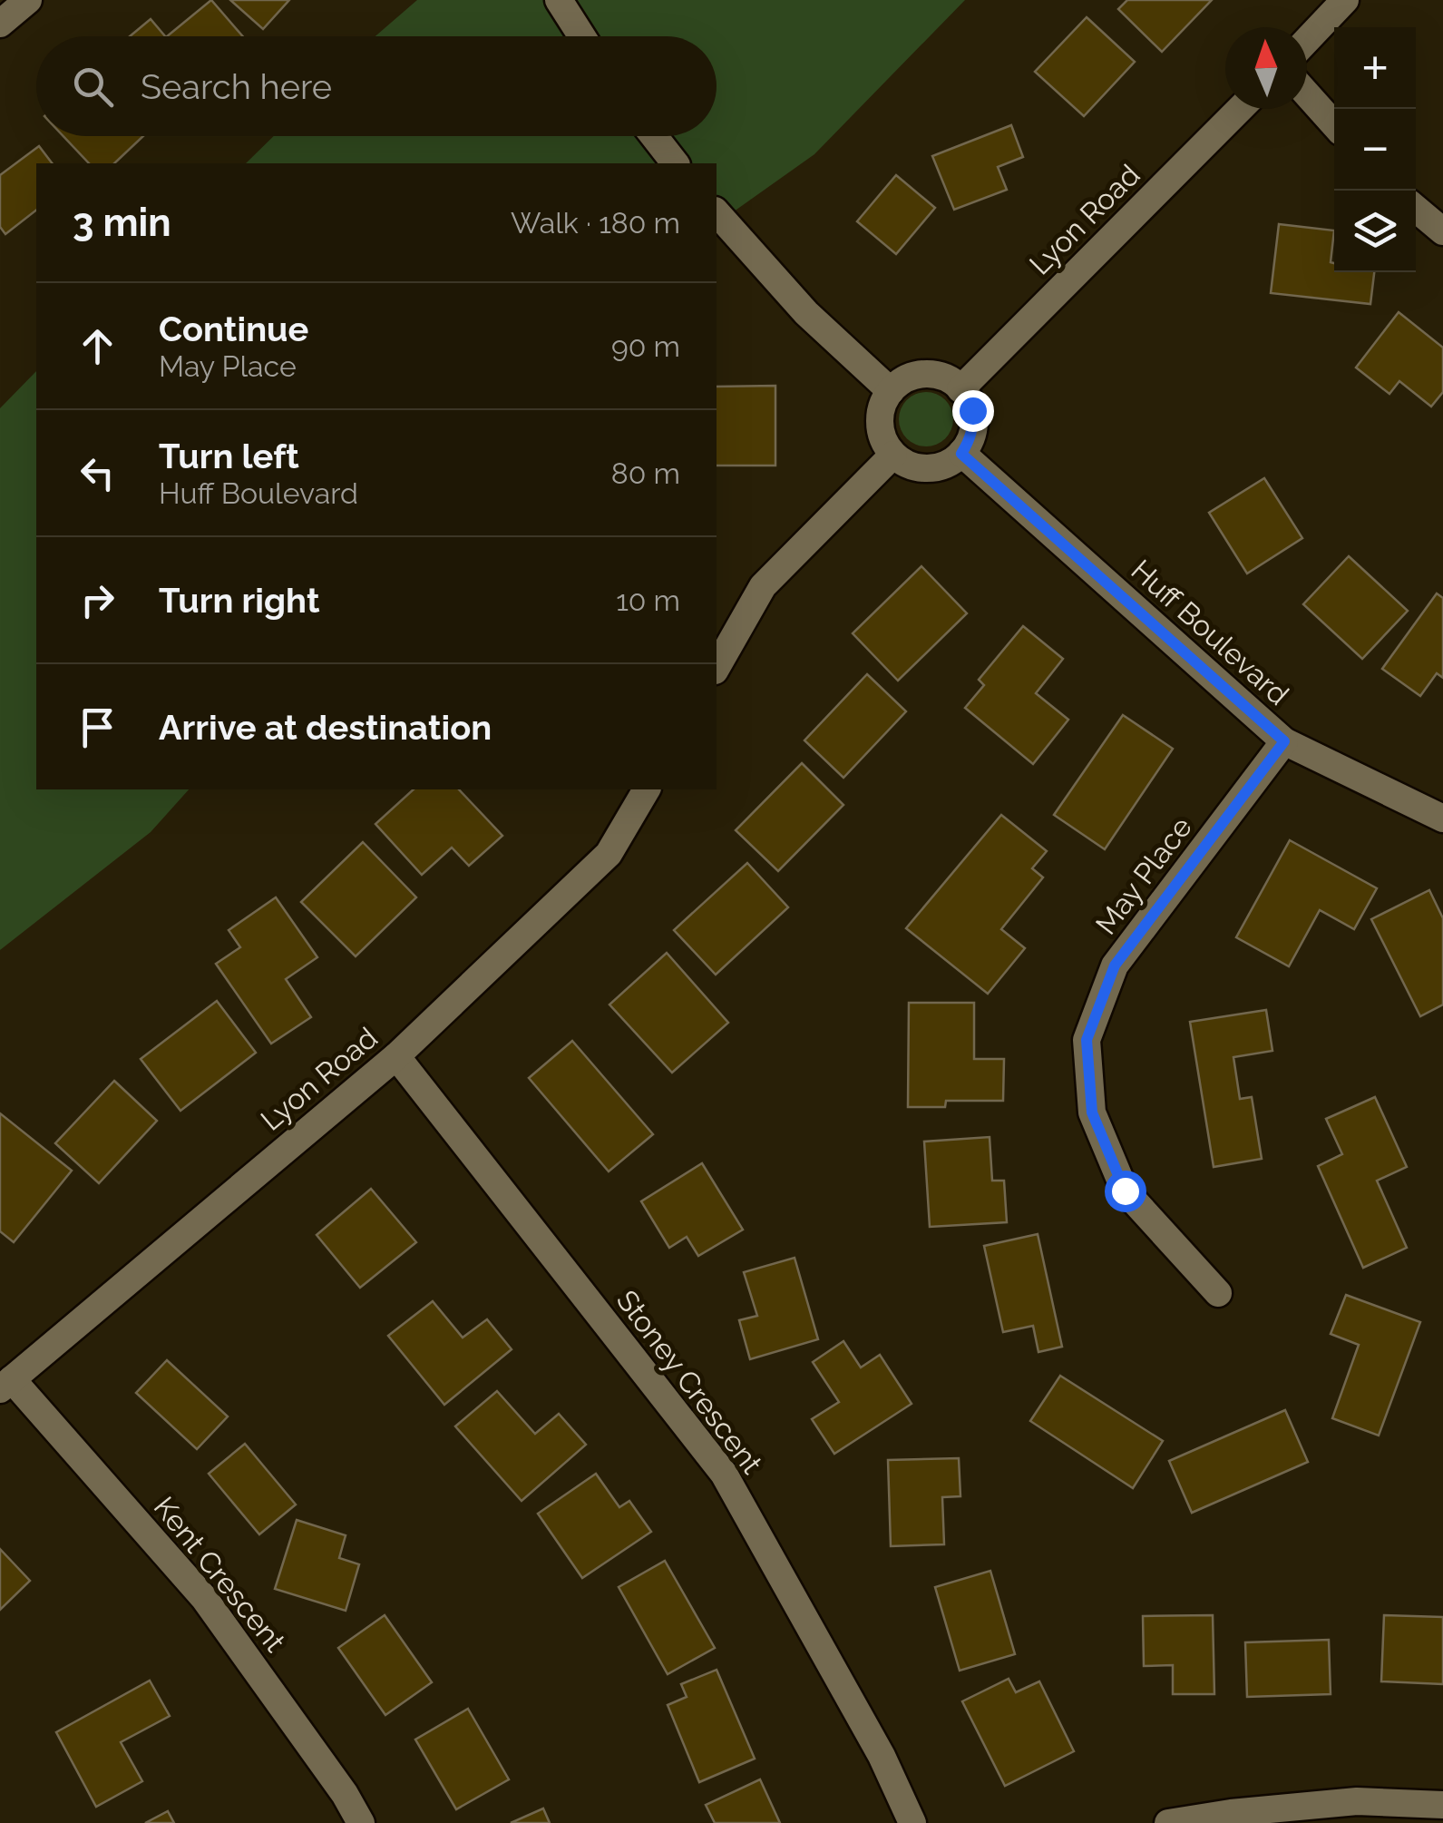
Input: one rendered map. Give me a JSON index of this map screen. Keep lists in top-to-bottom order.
{
  "streets": {
    "street": [
      "Lyon Road",
      "Huff Boulevard",
      "May Place",
      "Stoney Crescent",
      "Kent Crescent"
    ]
  },
  "crossings": [
    ["Lyon Road", "Huff Boulevard"],
    ["Lyon Road", "Stoney Crescent"],
    ["Lyon Road", "Kent Crescent"],
    ["Huff Boulevard", "May Place"]
  ],
  "north": "top",
  "page": {
    "map_buttons": ["+", "−"],
    "search": "Search here",
    "heading": ["3 min", "Walk · 180 m"],
    "list": [
      ["Continue", "May Place", "90 m"],
      ["Turn left", "Huff Boulevard", "80 m"],
      ["Turn right", "10 m"],
      "Arrive at destination"
    ]
  }
}
